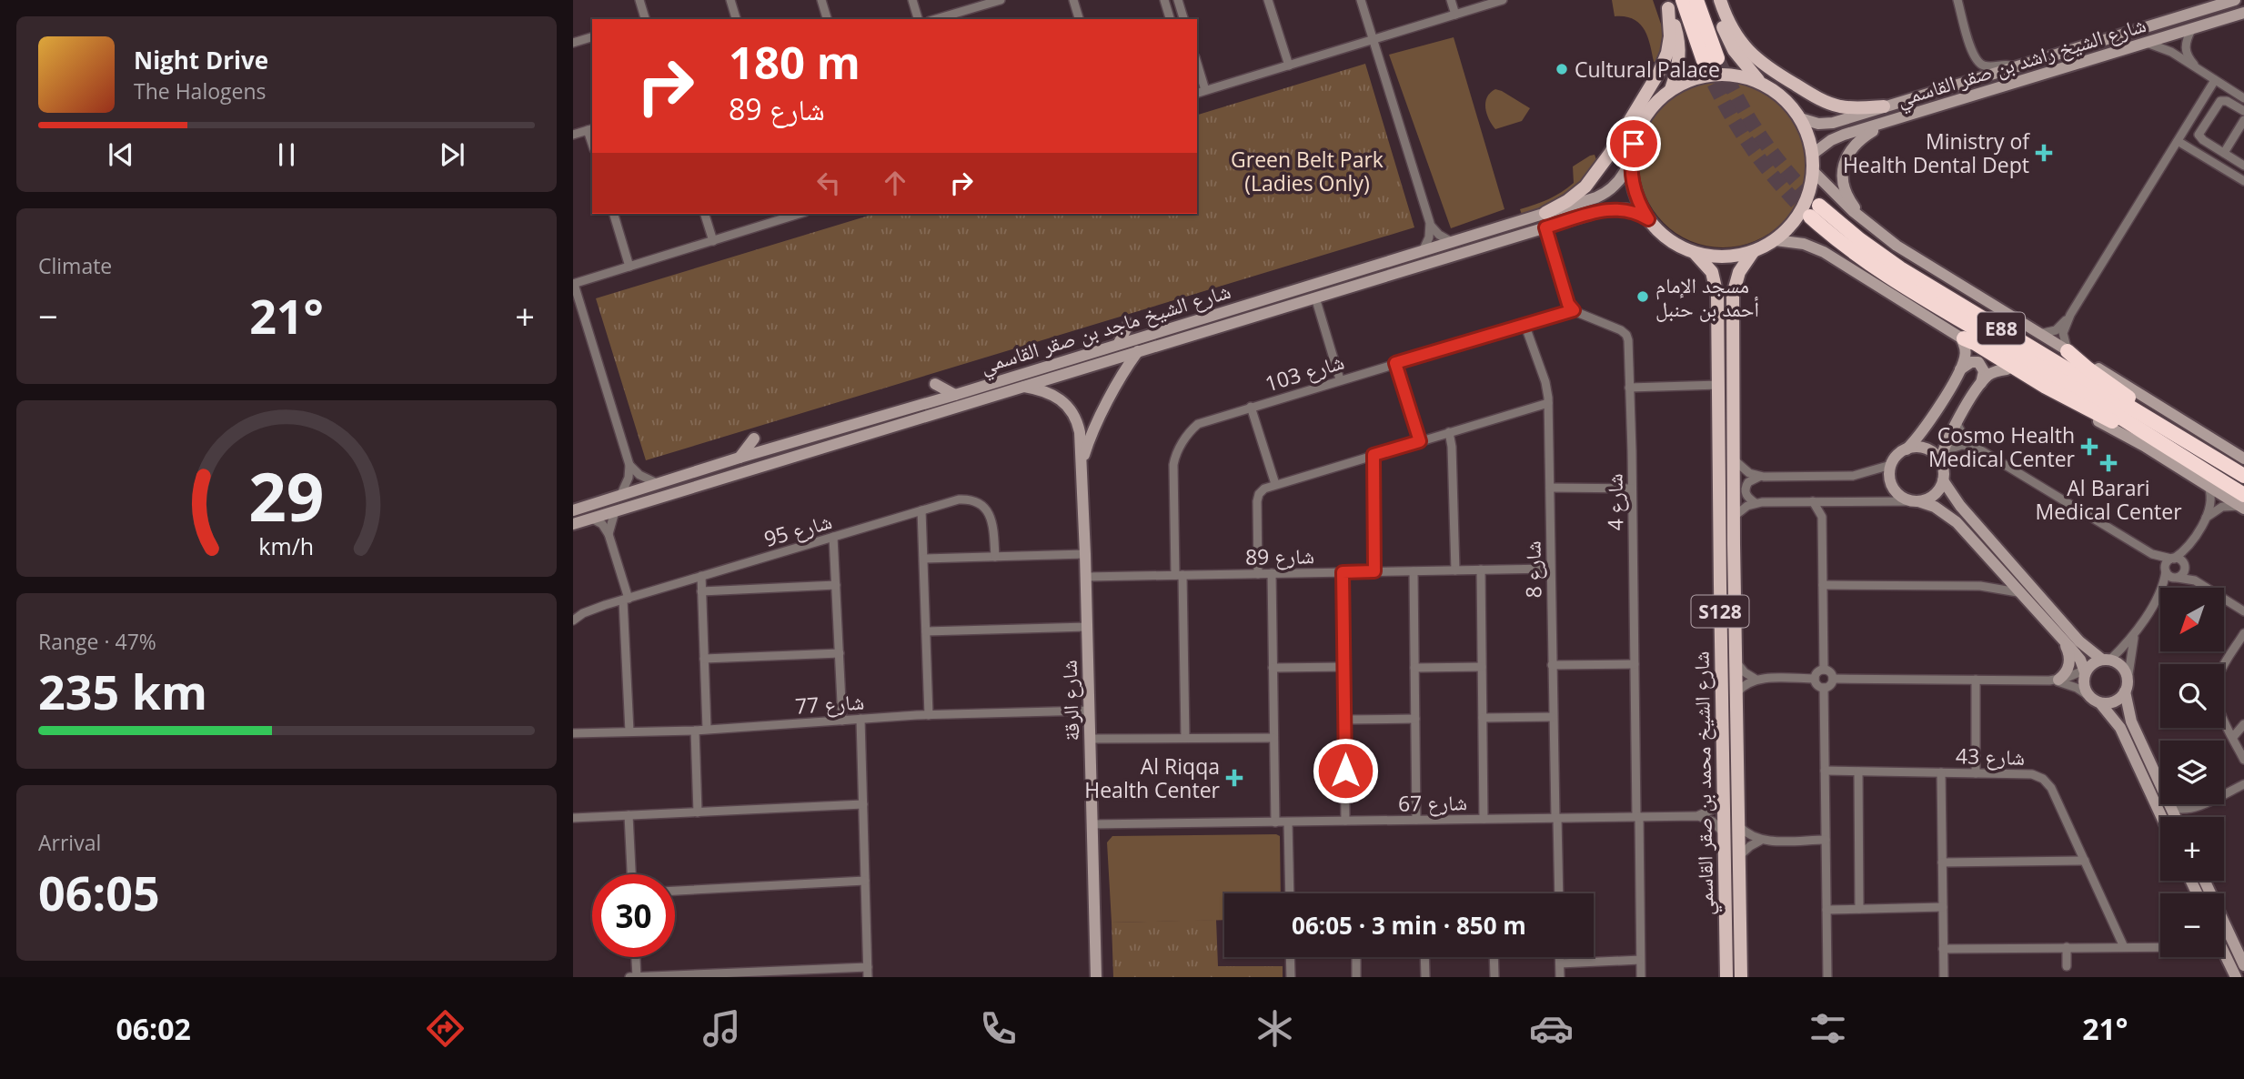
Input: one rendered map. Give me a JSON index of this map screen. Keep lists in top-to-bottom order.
{
  "streets": {
    "highway": ["E88"],
    "main road": [
      "شارع الشيخ راشد بن صقر القاسمي",
      "شارع الشيخ ماجد بن صقر القاسمي",
      "S128",
      "شارع الرقة",
      "شارع الشيخ محمد بن صقر القاسمي"
    ],
    "street": [
      "شارع 103",
      "شارع 4",
      "شارع 95",
      "شارع 89",
      "شارع 8",
      "شارع 77",
      "شارع 43",
      "شارع 67"
    ]
  },
  "crossings": [
    ["شارع الشيخ راشد بن صقر القاسمي", "شارع الشيخ ماجد بن صقر القاسمي"],
    ["شارع الشيخ راشد بن صقر القاسمي", "شارع الشيخ محمد بن صقر القاسمي"],
    ["شارع الشيخ ماجد بن صقر القاسمي", "شارع الرقة"],
    ["شارع الشيخ ماجد بن صقر القاسمي", "شارع الشيخ محمد بن صقر القاسمي"],
    ["شارع 103", "شارع 4"],
    ["شارع 103", "شارع 89"],
    ["شارع 103", "شارع 8"],
    ["شارع 4", "شارع 67"],
    ["شارع 89", "شارع 8"],
    ["شارع 89", "شارع الرقة"],
    ["شارع 8", "شارع 67"],
    ["شارع الرقة", "شارع 77"],
    ["شارع الرقة", "شارع 67"]
  ],
  "parks": ["Green Belt Park (Ladies Only)"],
  "places": {
    "other": ["Cultural Palace", "مسجد الإمام أحمد بن حنبل"],
    "health": [
      "Ministry of Health Dental Dept",
      "Cosmo Health Medical Center",
      "Al Barari Medical Center",
      "Al Riqqa Health Center"
    ]
  },
  "north": "bottom left",
  "page": {
    "turn": ["180 m", "شارع 89"],
    "song": ["Night Drive", "The Halogens"],
    "tile": [
      "Climate",
      ["Range · 47%", "235 km"],
      ["Arrival", "06:05"]
    ],
    "heat": ["−", "21°", "+"],
    "map_buttons": ["+", "−"],
    "limit": "30",
    "trip": "06:05 · 3 min · 850 m",
    "tabs": ["06:02", "21°"],
    "gauge": ["29", "km/h"]
  }
}
